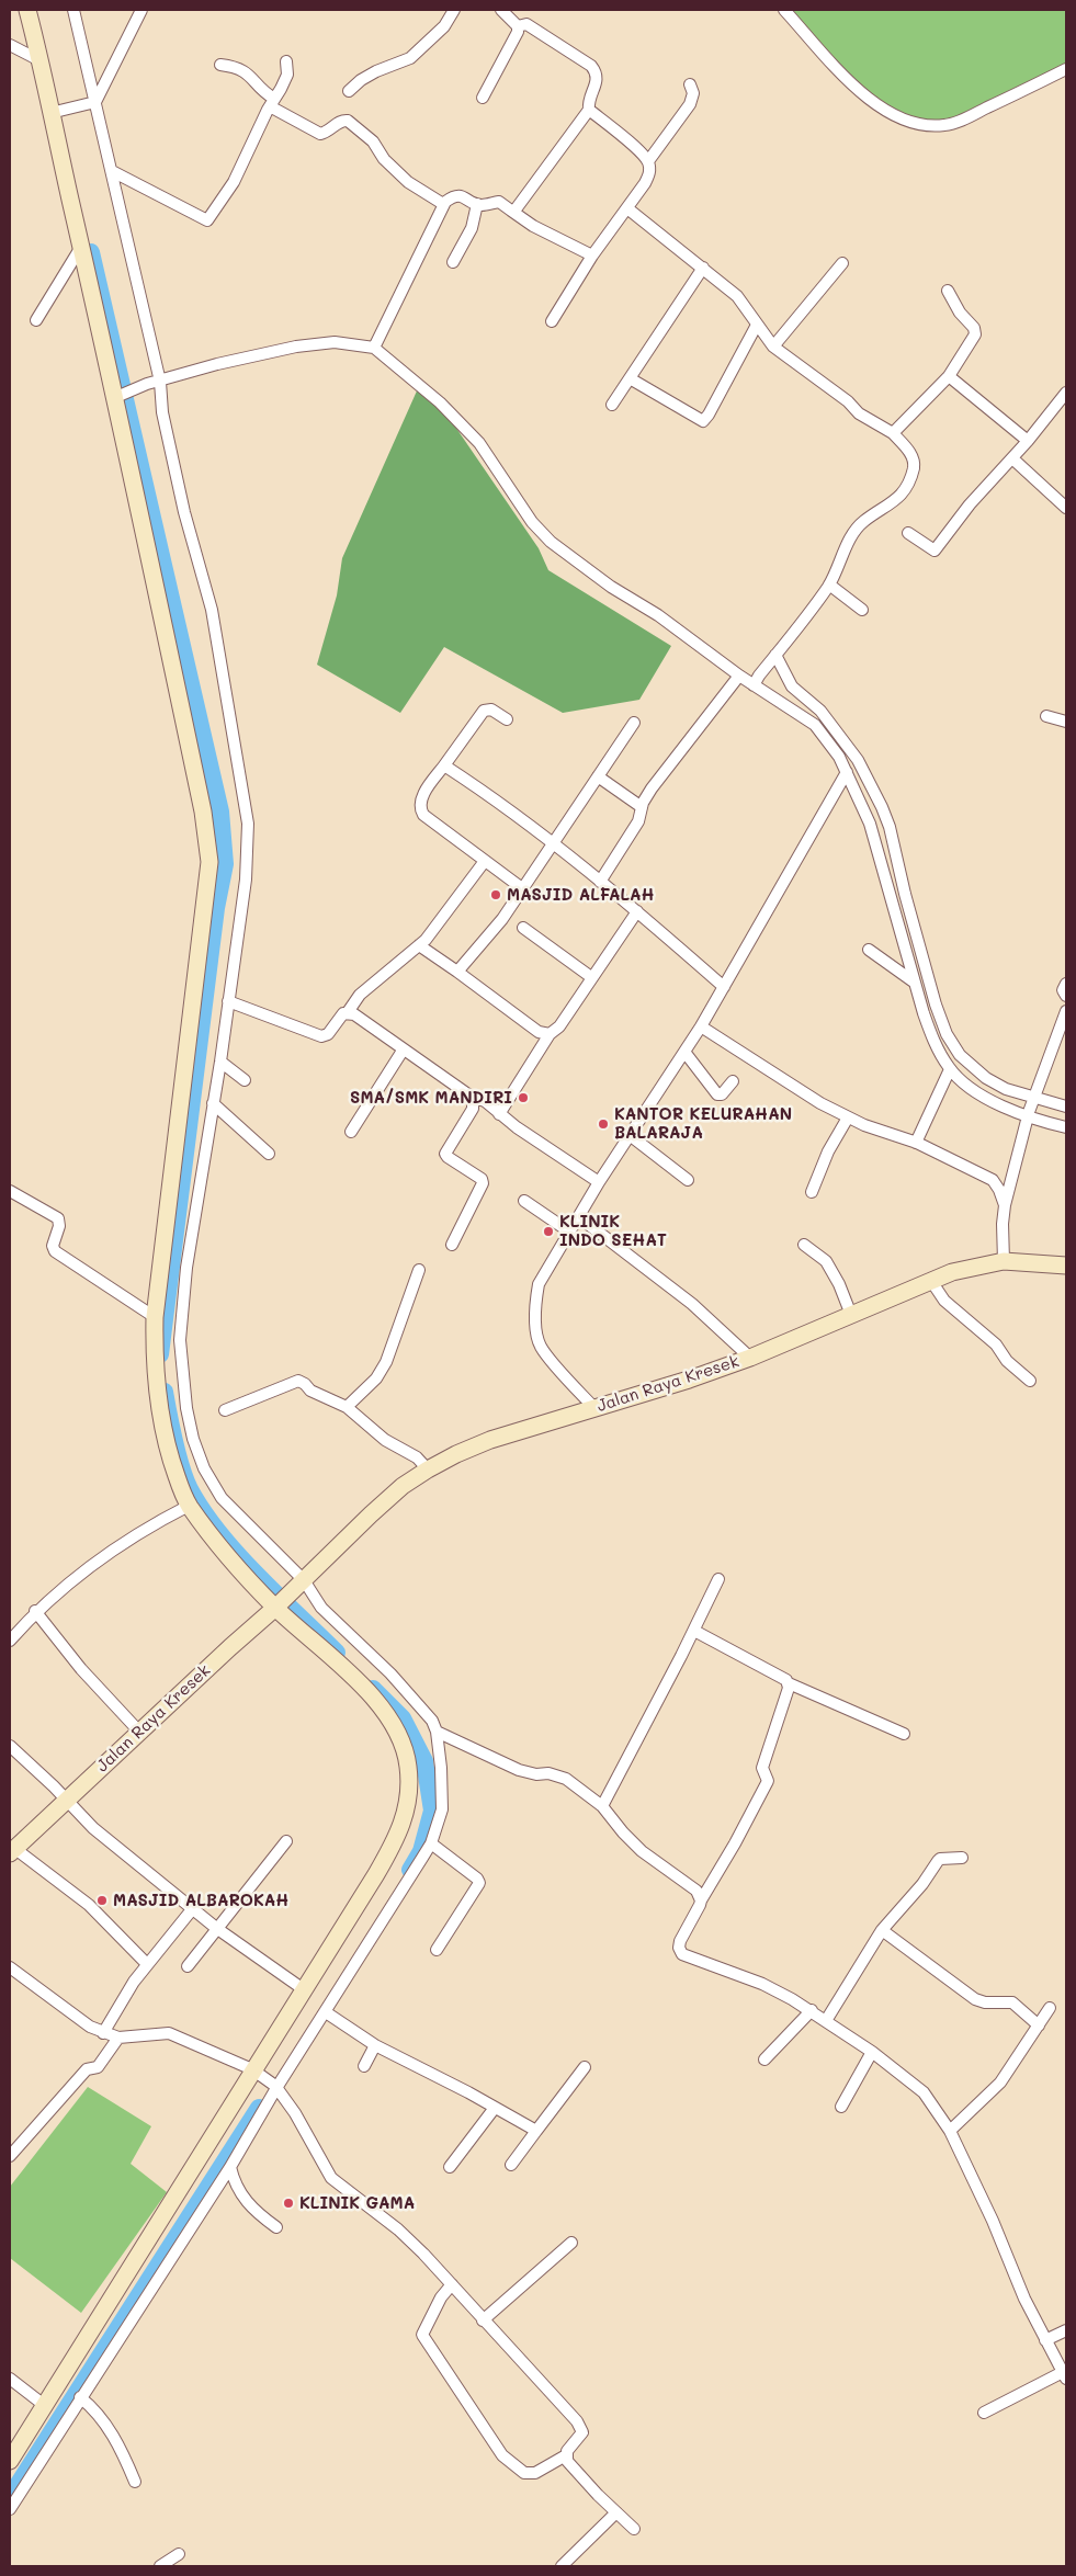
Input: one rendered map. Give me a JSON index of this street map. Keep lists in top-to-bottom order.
{
  "streets": {
    "street": ["Jalan Raya Kresek"]
  },
  "places": [
    "MASJID ALFALAH",
    "SMA/SMK MANDIRI",
    "KANTOR KELURAHAN BALARAJA",
    "KLINIK INDO SEHAT",
    "MASJID ALBAROKAH",
    "KLINIK GAMA"
  ]
}
